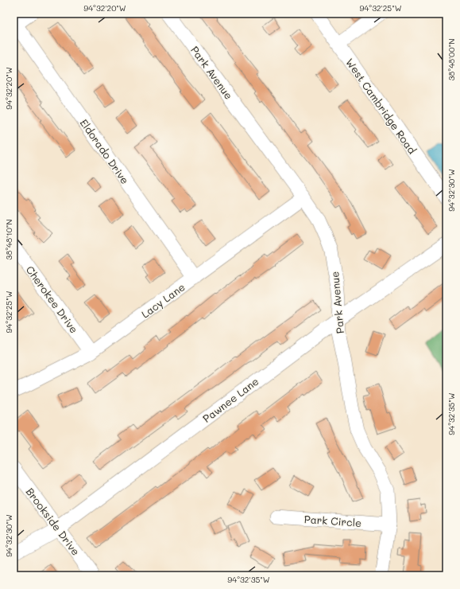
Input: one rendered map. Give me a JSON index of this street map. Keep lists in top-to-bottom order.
{
  "streets": {
    "street": [
      "Park Avenue",
      "West Cambridge Road",
      "Eldorado Drive",
      "Cherokee Drive",
      "Lacy Lane",
      "Pawnee Lane",
      "Park Circle",
      "Brookside Drive"
    ]
  },
  "crossings": [
    ["Park Avenue", "Lacy Lane"],
    ["Park Avenue", "Pawnee Lane"],
    ["Park Avenue", "Park Circle"],
    ["Eldorado Drive", "Lacy Lane"],
    ["Cherokee Drive", "Lacy Lane"],
    ["Pawnee Lane", "Brookside Drive"]
  ],
  "coordinates": [
    "94°32'20\"W",
    "94°32'25\"W",
    "38°48'00\"N",
    "94°32'30\"W",
    "38°48'10\"N",
    "94°32'35\"W"
  ]
}
